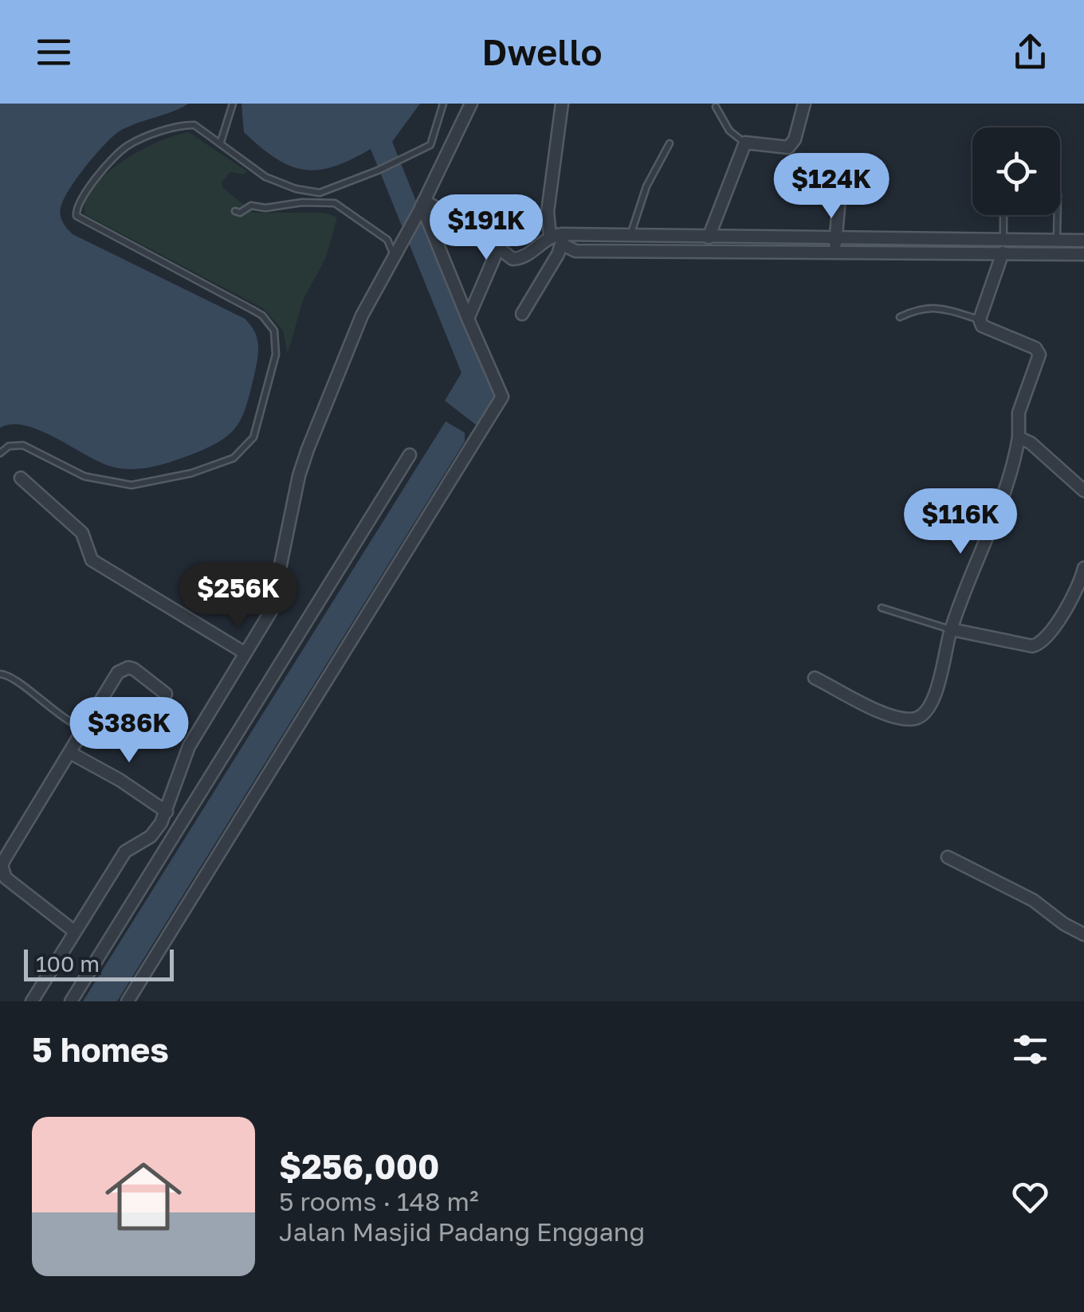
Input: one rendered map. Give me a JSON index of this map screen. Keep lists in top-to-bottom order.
{
  "scale_bar": "100 m",
  "page": {
    "header": "Dwello",
    "price": [
      "$124K",
      "$191K",
      "$116K",
      "$256K",
      "$386K"
    ],
    "scale": "100 m",
    "heading": "5 homes",
    "list": [
      {
        "name": "$256,000",
        "note": "5 rooms · 148 m² · Jalan Masjid Padang Enggang"
      }
    ]
  }
}
